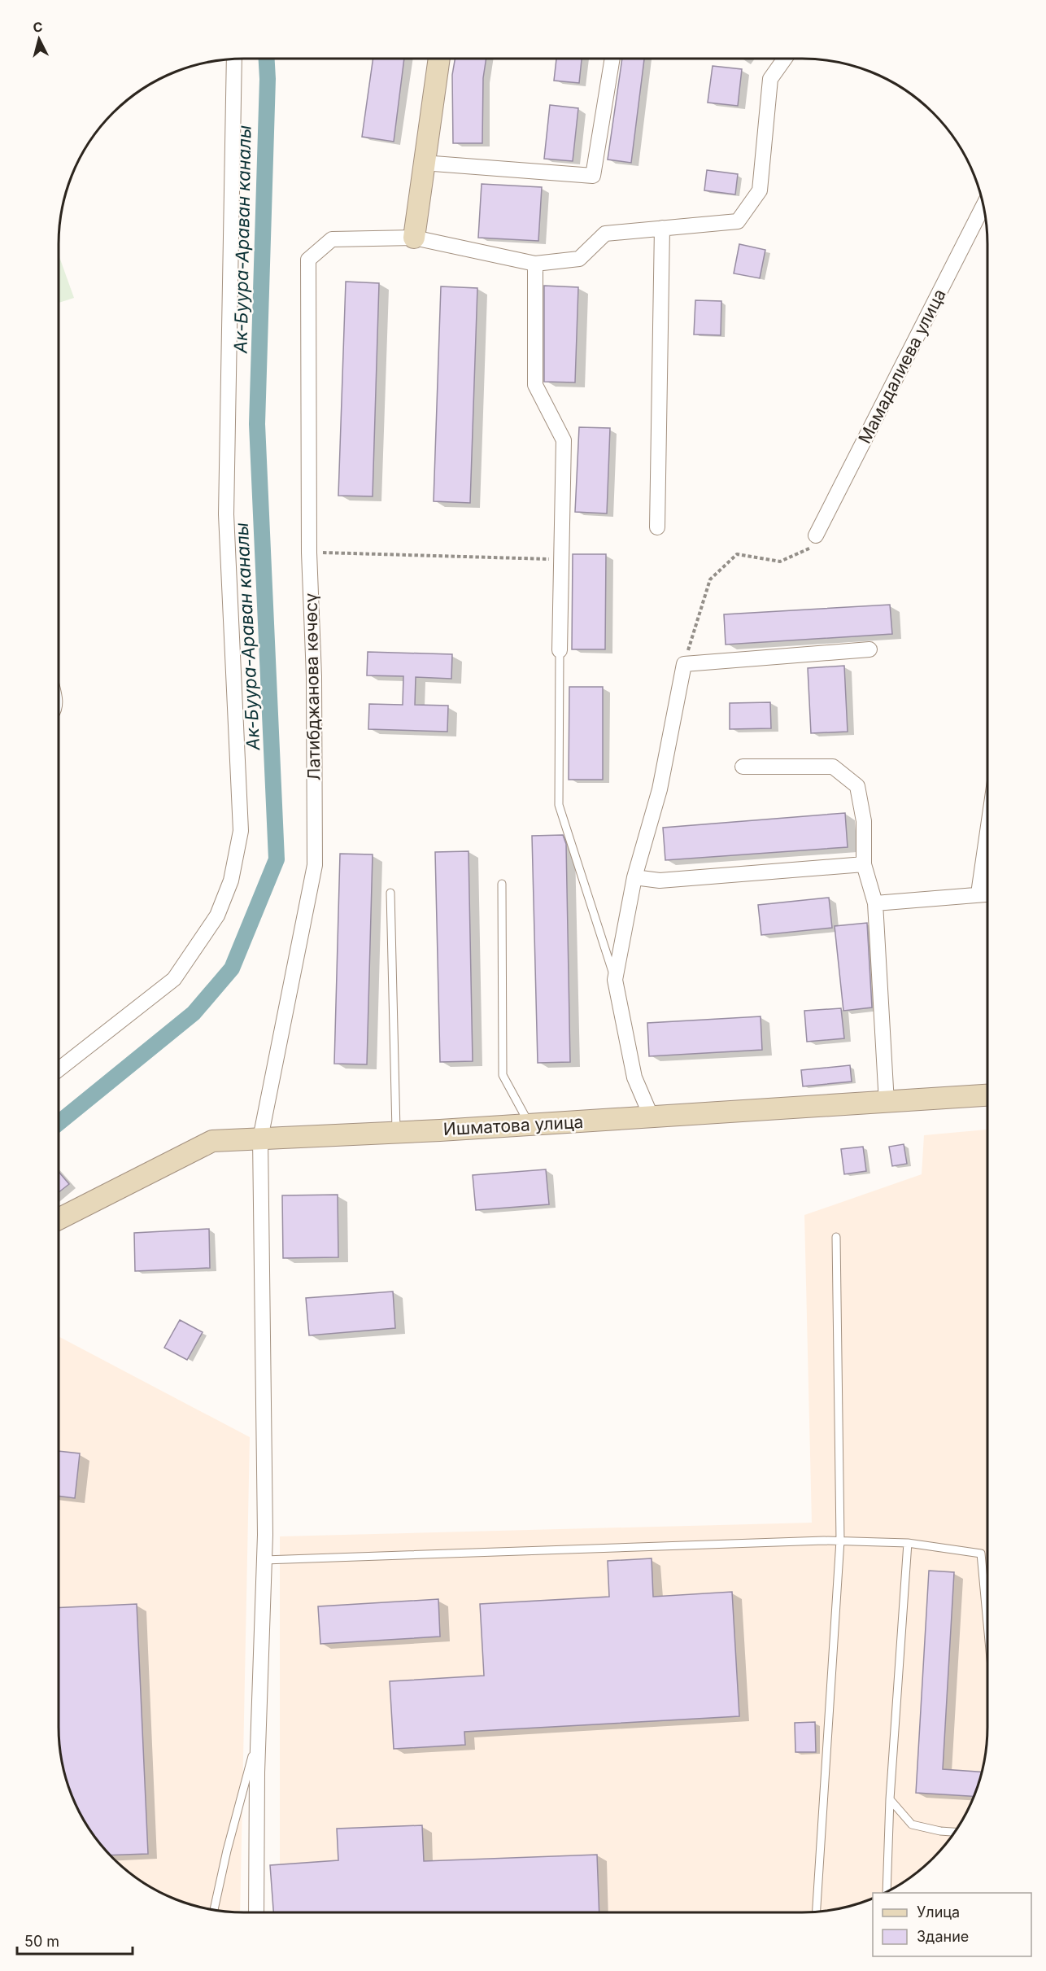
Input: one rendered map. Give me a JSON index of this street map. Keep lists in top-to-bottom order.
{
  "streets": {
    "main road": ["Ишматова улица"],
    "street": ["Мамадалиева улица", "Латибджанова көчөсү"]
  },
  "crossings": [
    ["Латибджанова көчөсү", "Ишматова улица"]
  ],
  "water": ["Ак-Буура-Араван каналы"],
  "legend": ["Улица", "Здание"],
  "scale_bar": "50 m",
  "north": "top"
}
